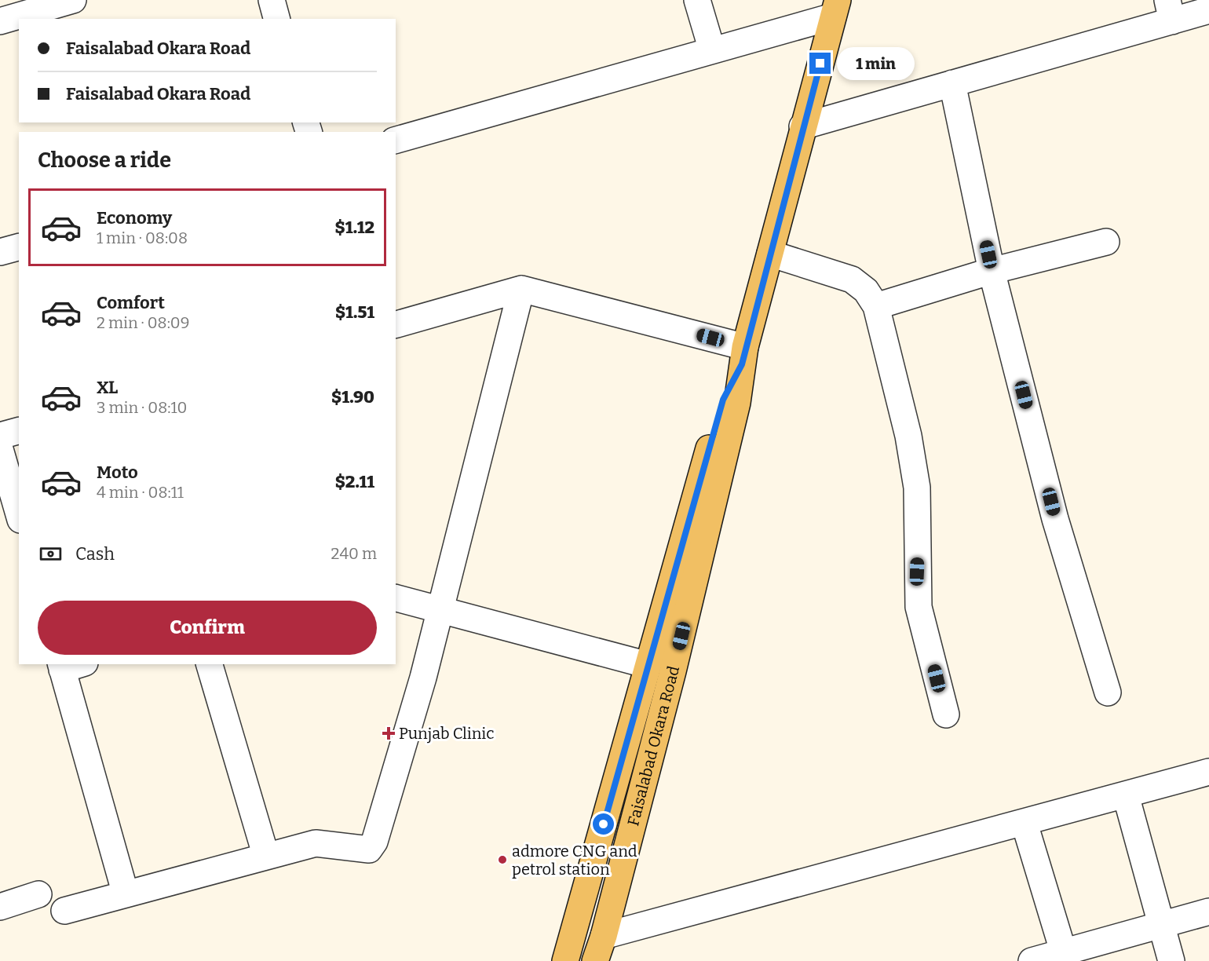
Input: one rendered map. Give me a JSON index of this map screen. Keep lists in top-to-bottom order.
{
  "streets": {
    "main road": ["Faisalabad Okara Road"]
  },
  "places": {
    "health": ["Punjab Clinic"],
    "other": ["admore CNG and petrol station"]
  },
  "page": {
    "banner": ["Faisalabad Okara Road", "Faisalabad Okara Road"],
    "bubble": "1 min",
    "heading": "Choose a ride",
    "list": [
      {
        "name": "Economy",
        "note": "1 min · 08:08",
        "value": "$1.12"
      },
      {
        "name": "Comfort",
        "note": "2 min · 08:09",
        "value": "$1.51"
      },
      {
        "name": "XL",
        "note": "3 min · 08:10",
        "value": "$1.90"
      },
      {
        "name": "Moto",
        "note": "4 min · 08:11",
        "value": "$2.11"
      }
    ],
    "pay": ["Cash", "240 m"],
    "buttons": "Confirm"
  }
}
